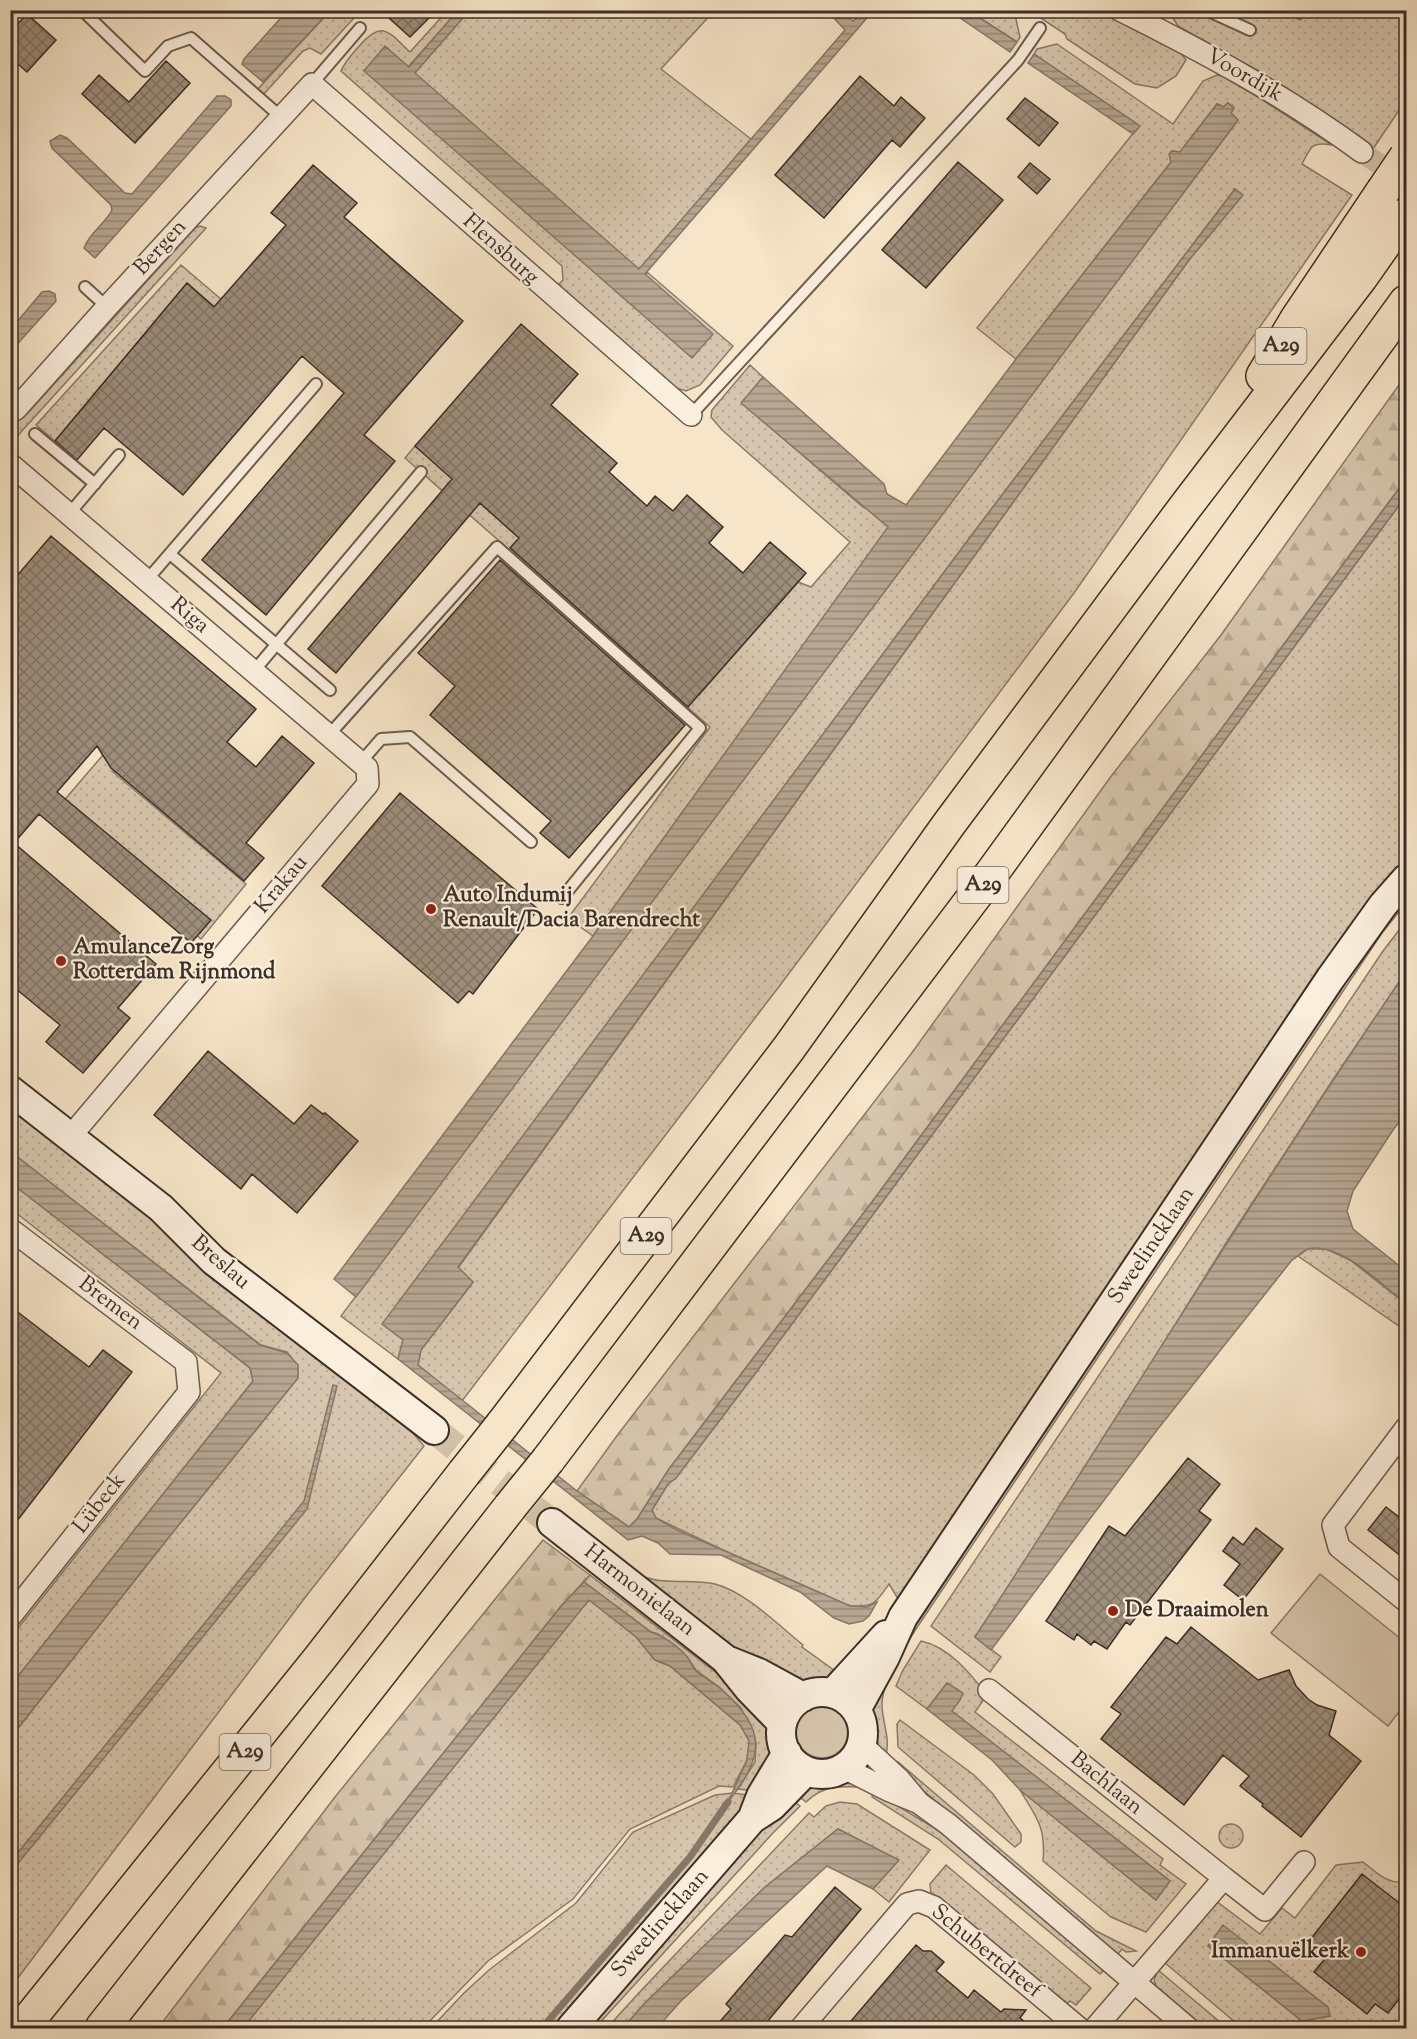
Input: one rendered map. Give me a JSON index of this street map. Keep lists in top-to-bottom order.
{
  "streets": {
    "highway": ["A29"],
    "main road": ["Sweelincklaan", "Breslau", "Harmonielaan"],
    "street": [
      "Voordijk",
      "Bergen",
      "Flensburg",
      "Riga",
      "Krakau",
      "Bremen",
      "Lübeck",
      "Bachlaan",
      "Schubertdreef"
    ]
  },
  "crossings": [
    ["Bergen", "Flensburg"],
    ["Riga", "Krakau"],
    ["Krakau", "Breslau"],
    ["Sweelincklaan", "Harmonielaan"],
    ["Bremen", "Lübeck"]
  ],
  "places": [
    "Auto Indumij Renault/Dacia Barendrecht",
    "AmulanceZorg Rotterdam Rijnmond",
    "De Draaimolen",
    "Immanuëlkerk"
  ]
}
